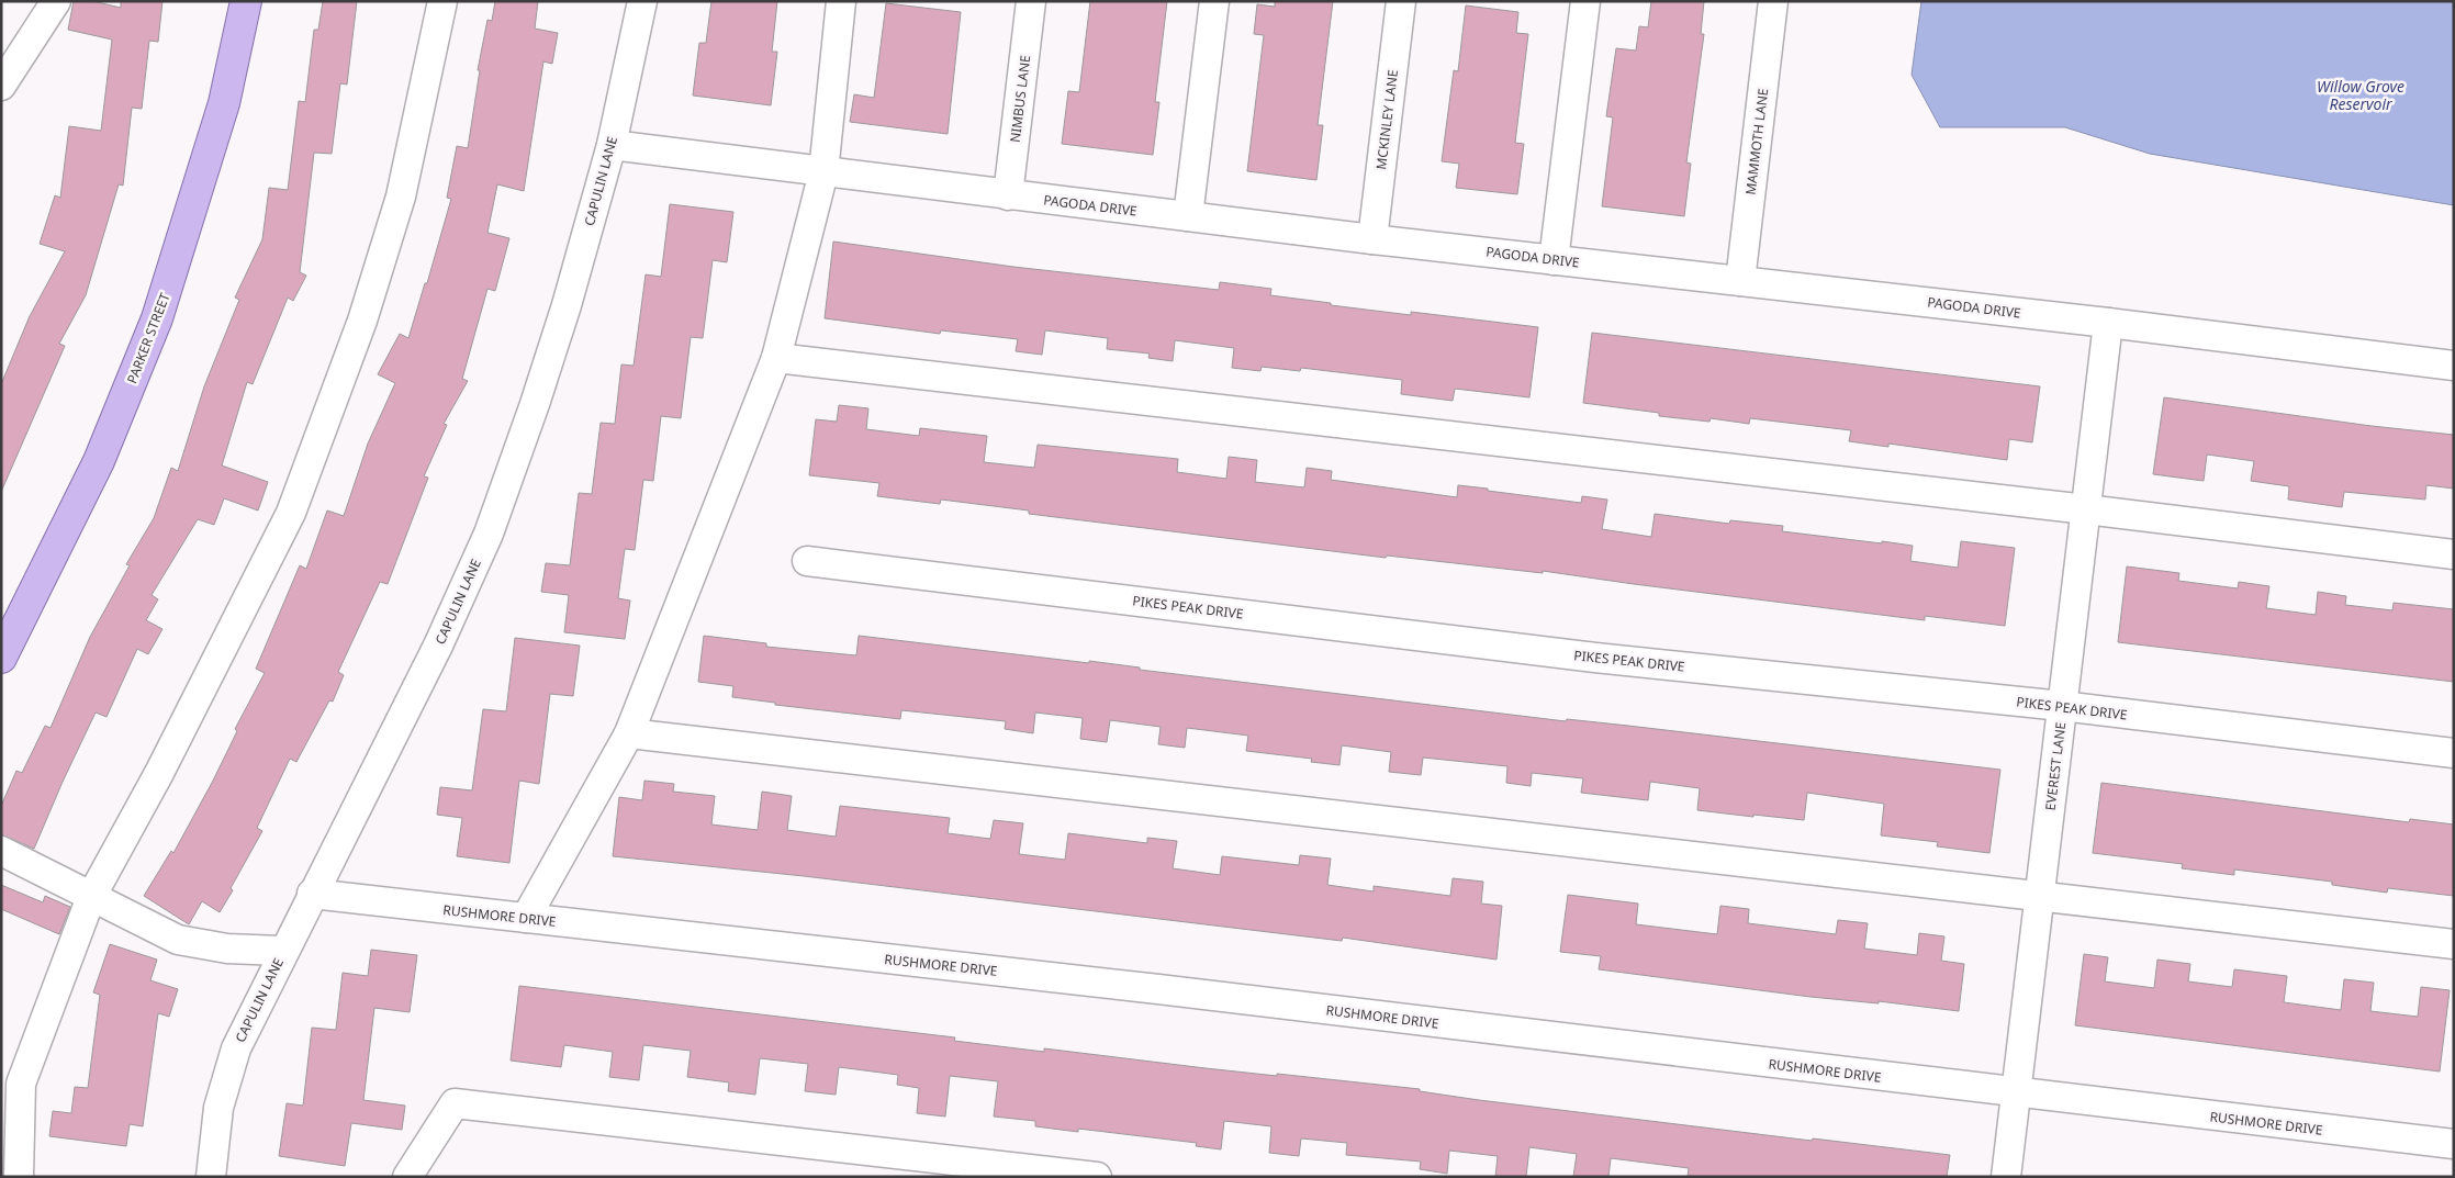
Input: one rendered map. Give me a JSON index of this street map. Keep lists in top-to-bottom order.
{
  "streets": {
    "main road": ["PARKER STREET"],
    "street": [
      "NIMBUS LANE",
      "MCKINLEY LANE",
      "MAMMOTH LANE",
      "CAPULIN LANE",
      "PAGODA DRIVE",
      "PIKES PEAK DRIVE",
      "EVEREST LANE",
      "RUSHMORE DRIVE"
    ]
  },
  "crossings": [
    ["NIMBUS LANE", "PAGODA DRIVE"],
    ["MCKINLEY LANE", "PAGODA DRIVE"],
    ["MAMMOTH LANE", "PAGODA DRIVE"],
    ["CAPULIN LANE", "PAGODA DRIVE"],
    ["CAPULIN LANE", "RUSHMORE DRIVE"],
    ["PAGODA DRIVE", "EVEREST LANE"],
    ["PIKES PEAK DRIVE", "EVEREST LANE"],
    ["EVEREST LANE", "RUSHMORE DRIVE"]
  ],
  "water": ["Willow Grove Reservoir"]
}
